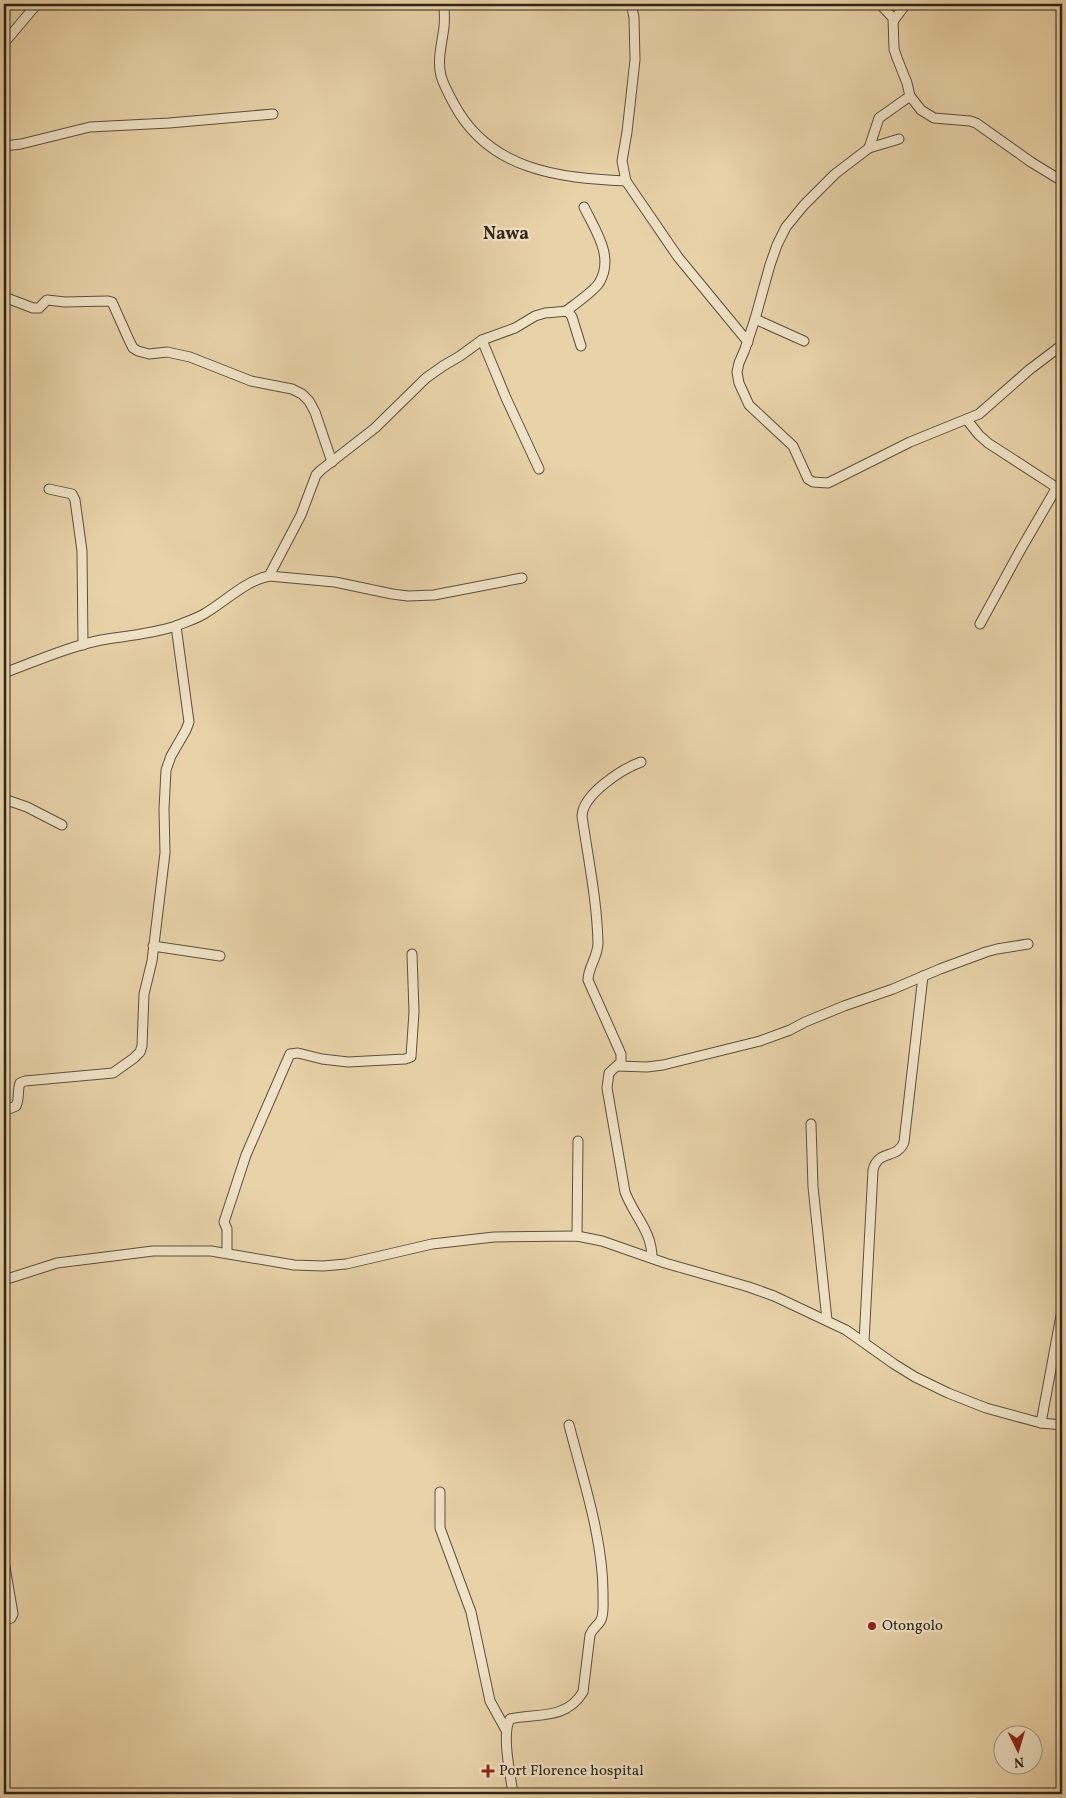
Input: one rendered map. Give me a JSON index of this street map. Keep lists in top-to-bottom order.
{
  "districts": ["Nawa"],
  "places": {
    "other": ["Otongolo"],
    "health": ["Port Florence hospital"]
  },
  "north": "bottom"
}
